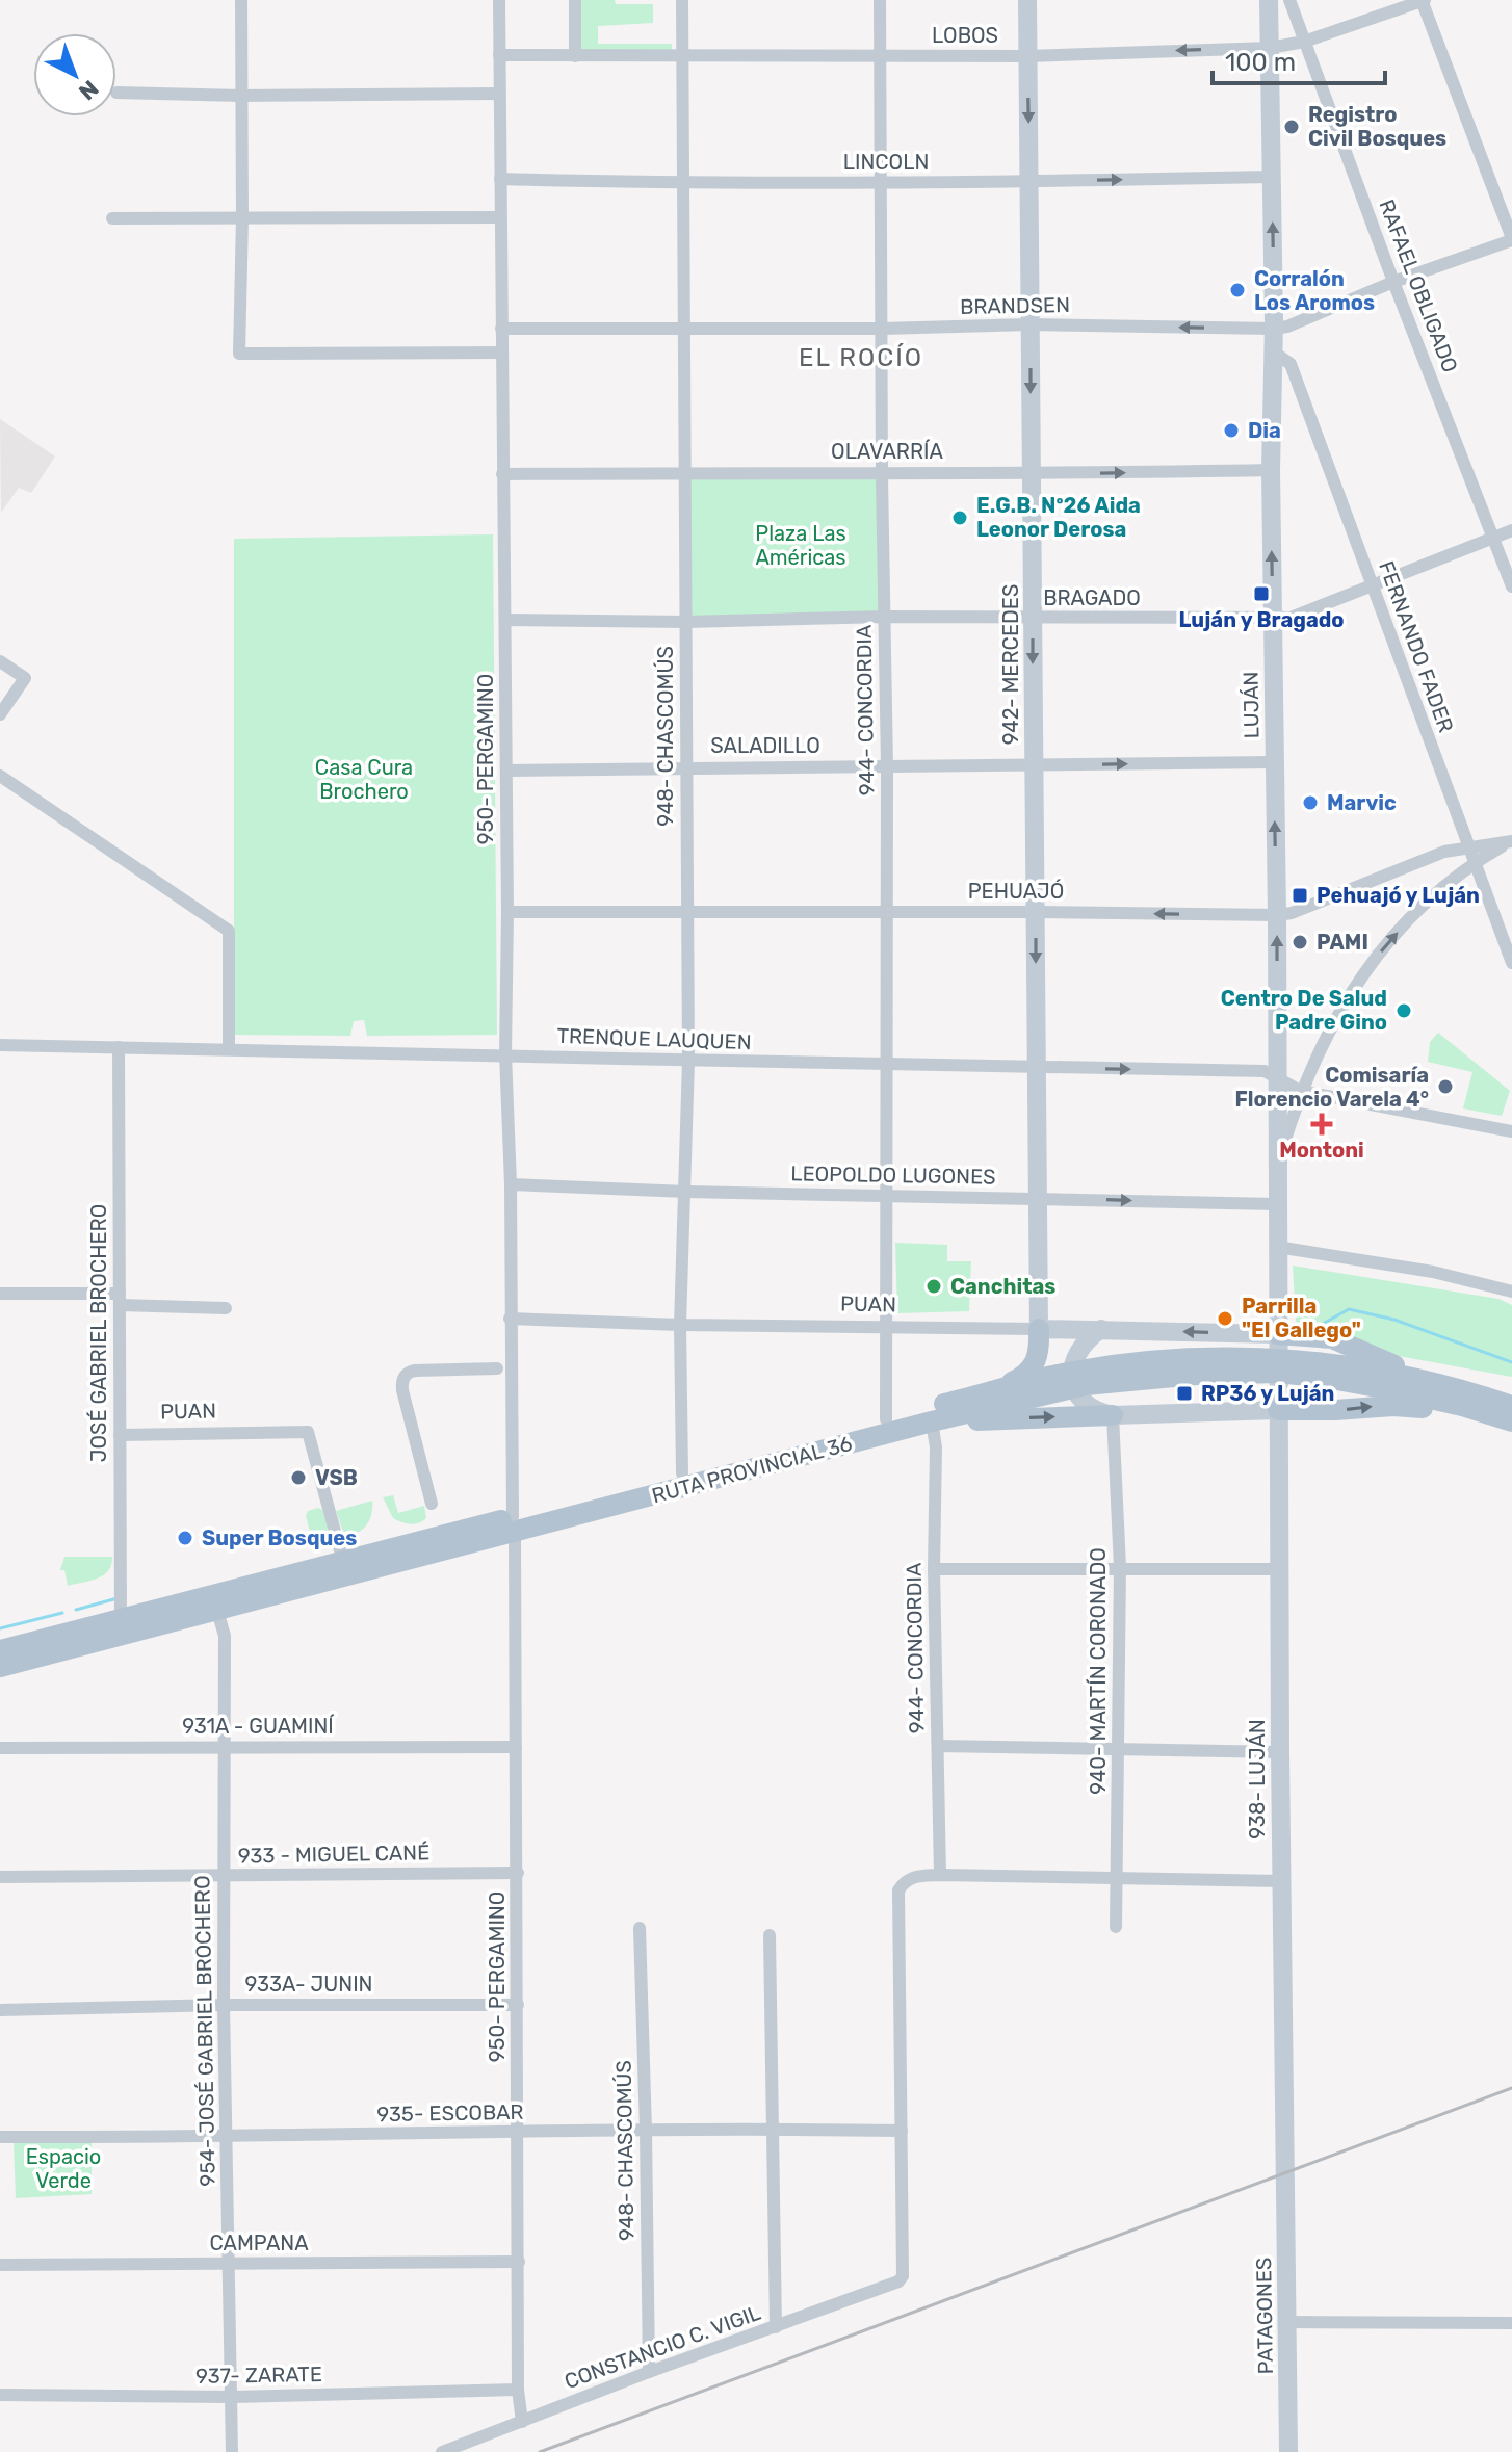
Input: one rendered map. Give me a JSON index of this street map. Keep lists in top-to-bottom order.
{
  "streets": {
    "main road": [
      "942- MERCEDES",
      "LUJÁN",
      "PUAN",
      "RUTA PROVINCIAL 36",
      "938- LUJÁN",
      "PATAGONES"
    ],
    "street": [
      "LOBOS",
      "LINCOLN",
      "RAFAEL OBLIGADO",
      "BRANDSEN",
      "OLAVARRÍA",
      "BRAGADO",
      "FERNANDO FADER",
      "944- CONCORDIA",
      "948- CHASCOMÚS",
      "SALADILLO",
      "950- PERGAMINO",
      "PEHUAJÓ",
      "TRENQUE LAUQUEN",
      "LEOPOLDO LUGONES",
      "JOSÉ GABRIEL BROCHERO",
      "940- MARTÍN CORONADO",
      "931A - GUAMINÍ",
      "933 - MIGUEL CANÉ",
      "933A- JUNIN",
      "954- JOSÉ GABRIEL BROCHERO",
      "935- ESCOBAR",
      "CAMPANA",
      "CONSTANCIO C. VIGIL",
      "937- ZARATE"
    ]
  },
  "crossings": [
    ["LOBOS", "RAFAEL OBLIGADO"],
    ["LOBOS", "942- MERCEDES"],
    ["LOBOS", "LUJÁN"],
    ["LOBOS", "944- CONCORDIA"],
    ["LOBOS", "948- CHASCOMÚS"],
    ["LOBOS", "950- PERGAMINO"],
    ["LINCOLN", "942- MERCEDES"],
    ["LINCOLN", "LUJÁN"],
    ["LINCOLN", "944- CONCORDIA"],
    ["LINCOLN", "948- CHASCOMÚS"],
    ["LINCOLN", "950- PERGAMINO"],
    ["RAFAEL OBLIGADO", "BRANDSEN"],
    ["RAFAEL OBLIGADO", "BRAGADO"],
    ["BRANDSEN", "942- MERCEDES"],
    ["BRANDSEN", "LUJÁN"],
    ["BRANDSEN", "944- CONCORDIA"],
    ["BRANDSEN", "948- CHASCOMÚS"],
    ["BRANDSEN", "950- PERGAMINO"],
    ["OLAVARRÍA", "942- MERCEDES"],
    ["OLAVARRÍA", "LUJÁN"],
    ["OLAVARRÍA", "944- CONCORDIA"],
    ["OLAVARRÍA", "948- CHASCOMÚS"],
    ["OLAVARRÍA", "950- PERGAMINO"],
    ["BRAGADO", "FERNANDO FADER"],
    ["BRAGADO", "942- MERCEDES"],
    ["BRAGADO", "LUJÁN"],
    ["BRAGADO", "944- CONCORDIA"],
    ["BRAGADO", "948- CHASCOMÚS"],
    ["BRAGADO", "950- PERGAMINO"],
    ["FERNANDO FADER", "LUJÁN"],
    ["FERNANDO FADER", "PEHUAJÓ"],
    ["942- MERCEDES", "SALADILLO"],
    ["942- MERCEDES", "PEHUAJÓ"],
    ["942- MERCEDES", "TRENQUE LAUQUEN"],
    ["942- MERCEDES", "LEOPOLDO LUGONES"],
    ["942- MERCEDES", "PUAN"],
    ["LUJÁN", "SALADILLO"],
    ["LUJÁN", "PEHUAJÓ"],
    ["LUJÁN", "TRENQUE LAUQUEN"],
    ["LUJÁN", "LEOPOLDO LUGONES"],
    ["LUJÁN", "PUAN"],
    ["LUJÁN", "RUTA PROVINCIAL 36"],
    ["LUJÁN", "938- LUJÁN"],
    ["944- CONCORDIA", "SALADILLO"],
    ["944- CONCORDIA", "PEHUAJÓ"],
    ["944- CONCORDIA", "TRENQUE LAUQUEN"],
    ["944- CONCORDIA", "LEOPOLDO LUGONES"],
    ["944- CONCORDIA", "PUAN"],
    ["944- CONCORDIA", "RUTA PROVINCIAL 36"],
    ["948- CHASCOMÚS", "SALADILLO"],
    ["948- CHASCOMÚS", "PEHUAJÓ"],
    ["948- CHASCOMÚS", "TRENQUE LAUQUEN"],
    ["948- CHASCOMÚS", "LEOPOLDO LUGONES"],
    ["948- CHASCOMÚS", "PUAN"],
    ["948- CHASCOMÚS", "RUTA PROVINCIAL 36"],
    ["948- CHASCOMÚS", "935- ESCOBAR"],
    ["948- CHASCOMÚS", "CONSTANCIO C. VIGIL"],
    ["SALADILLO", "950- PERGAMINO"],
    ["950- PERGAMINO", "PEHUAJÓ"],
    ["950- PERGAMINO", "TRENQUE LAUQUEN"],
    ["950- PERGAMINO", "LEOPOLDO LUGONES"],
    ["950- PERGAMINO", "PUAN"],
    ["950- PERGAMINO", "RUTA PROVINCIAL 36"],
    ["950- PERGAMINO", "931A - GUAMINÍ"],
    ["950- PERGAMINO", "933 - MIGUEL CANÉ"],
    ["950- PERGAMINO", "933A- JUNIN"],
    ["950- PERGAMINO", "935- ESCOBAR"],
    ["950- PERGAMINO", "CAMPANA"],
    ["950- PERGAMINO", "CONSTANCIO C. VIGIL"],
    ["950- PERGAMINO", "937- ZARATE"],
    ["TRENQUE LAUQUEN", "JOSÉ GABRIEL BROCHERO"],
    ["PUAN", "JOSÉ GABRIEL BROCHERO"],
    ["PUAN", "RUTA PROVINCIAL 36"],
    ["JOSÉ GABRIEL BROCHERO", "RUTA PROVINCIAL 36"],
    ["RUTA PROVINCIAL 36", "954- JOSÉ GABRIEL BROCHERO"],
    ["931A - GUAMINÍ", "954- JOSÉ GABRIEL BROCHERO"],
    ["938- LUJÁN", "PATAGONES"],
    ["933 - MIGUEL CANÉ", "954- JOSÉ GABRIEL BROCHERO"],
    ["933A- JUNIN", "954- JOSÉ GABRIEL BROCHERO"],
    ["954- JOSÉ GABRIEL BROCHERO", "935- ESCOBAR"],
    ["954- JOSÉ GABRIEL BROCHERO", "CAMPANA"],
    ["954- JOSÉ GABRIEL BROCHERO", "937- ZARATE"],
    ["935- ESCOBAR", "CONSTANCIO C. VIGIL"]
  ],
  "one_way": ["942- MERCEDES", "LUJÁN"],
  "districts": ["EL ROCÍO"],
  "parks": ["Plaza Las Américas", "Casa Cura Brochero", "Espacio Verde"],
  "places": {
    "other": [
      "Registro Civil Bosques",
      "Corralón Los Aromos",
      "Dia",
      "E.G.B. Nº26 Aida Leonor Derosa",
      "Marvic",
      "PAMI",
      "Centro De Salud Padre Gino",
      "Comisaría Florencio Varela 4°",
      "Canchitas",
      "Parrilla \"El Gallego\"",
      "VSB",
      "Super Bosques"
    ],
    "transit": ["Luján y Bragado", "Pehuajó y Luján", "RP36 y Luján"],
    "health": ["Montoni"]
  },
  "scale_bar": "100 m",
  "north": "bottom right"
}
